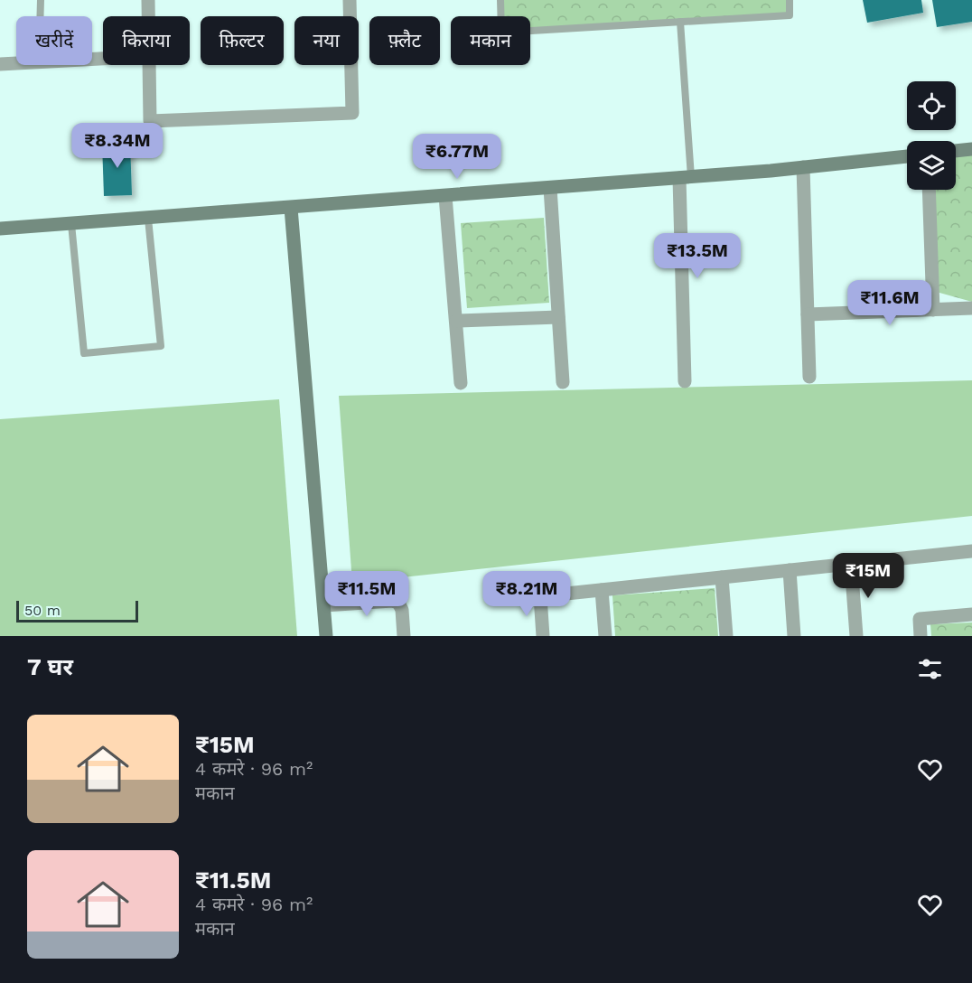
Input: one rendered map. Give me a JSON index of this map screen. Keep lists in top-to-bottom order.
{
  "scale_bar": "50 m",
  "page": {
    "chip": [
      "खरीदें",
      "किराया",
      "फ़िल्टर",
      "नया",
      "फ़्लैट",
      "मकान"
    ],
    "price": [
      "₹8.34M",
      "₹6.77M",
      "₹13.5M",
      "₹11.6M",
      "₹15M",
      "₹11.5M",
      "₹8.21M"
    ],
    "scale": "50 m",
    "heading": "7 घर",
    "list": [
      {
        "name": "₹15M",
        "note": "4 कमरे · 96 m² · मकान"
      },
      {
        "name": "₹11.5M",
        "note": "4 कमरे · 96 m² · मकान"
      }
    ]
  }
}
